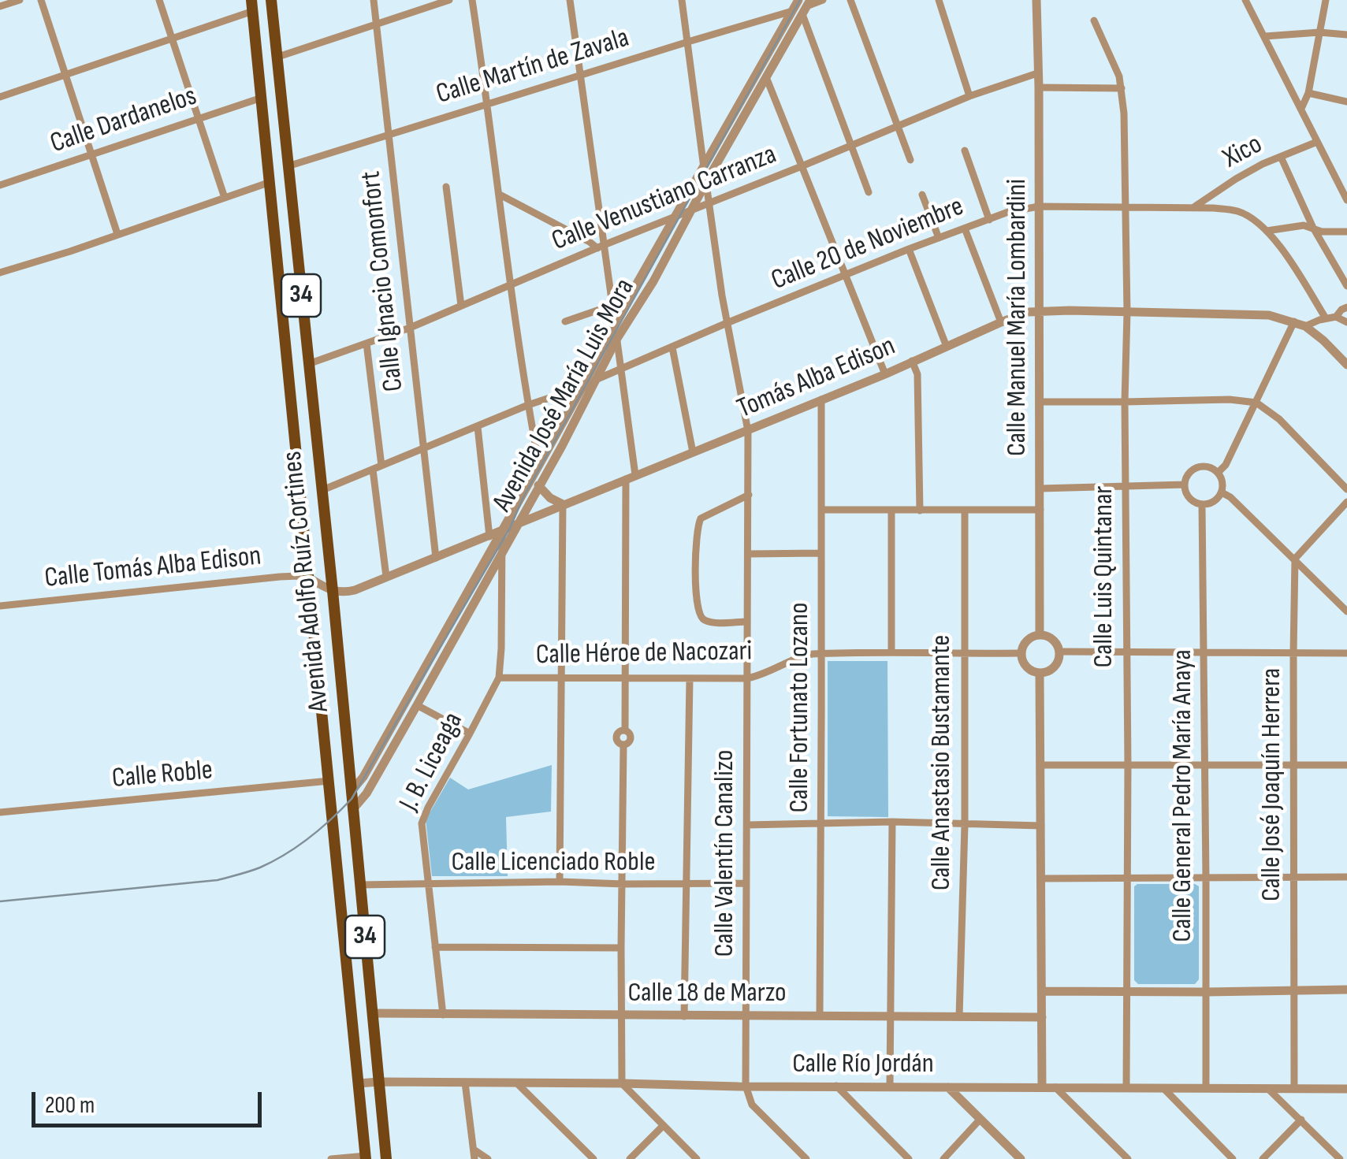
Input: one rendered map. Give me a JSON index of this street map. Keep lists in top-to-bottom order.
{
  "streets": {
    "main road": ["34", "Avenida Adolfo Ruíz Cortines"],
    "street": [
      "Calle Martín de Zavala",
      "Calle Dardanelos",
      "Xico",
      "Calle Venustiano Carranza",
      "Calle 20 de Noviembre",
      "Calle Ignacio Comonfort",
      "Calle Manuel María Lombardini",
      "Tomás Alba Edison",
      "Avenida José María Luis Mora",
      "Calle Tomás Alba Edison",
      "Calle Luis Quintanar",
      "Calle Héroe de Nacozari",
      "Calle Fortunato Lozano",
      "J. B. Liceaga",
      "Calle Anastasio Bustamante",
      "Calle Roble",
      "Calle José Joaquín Herrera",
      "Calle General Pedro María Anaya",
      "Calle Valentín Canalizo",
      "Calle Licenciado Roble",
      "Calle 18 de Marzo",
      "Calle Río Jordán"
    ]
  },
  "crossings": [
    ["Calle Martín de Zavala", "Calle Ignacio Comonfort"],
    ["Calle Martín de Zavala", "Avenida José María Luis Mora"],
    ["Calle Martín de Zavala", "Avenida Adolfo Ruíz Cortines"],
    ["Calle Martín de Zavala", "Calle Valentín Canalizo"],
    ["Calle Dardanelos", "Avenida Adolfo Ruíz Cortines"],
    ["Xico", "Calle 20 de Noviembre"],
    ["Calle Venustiano Carranza", "Calle Ignacio Comonfort"],
    ["Calle Venustiano Carranza", "Calle Manuel María Lombardini"],
    ["Calle Venustiano Carranza", "Avenida José María Luis Mora"],
    ["Calle Venustiano Carranza", "Avenida Adolfo Ruíz Cortines"],
    ["Calle Venustiano Carranza", "Calle Valentín Canalizo"],
    ["Calle 20 de Noviembre", "Calle Manuel María Lombardini"],
    ["Calle 20 de Noviembre", "Avenida José María Luis Mora"],
    ["Calle 20 de Noviembre", "Calle Luis Quintanar"],
    ["Calle 20 de Noviembre", "Calle Valentín Canalizo"],
    ["Calle Ignacio Comonfort", "Tomás Alba Edison"],
    ["Calle Manuel María Lombardini", "Tomás Alba Edison"],
    ["Calle Manuel María Lombardini", "Calle Héroe de Nacozari"],
    ["Tomás Alba Edison", "Avenida José María Luis Mora"],
    ["Tomás Alba Edison", "Calle Luis Quintanar"],
    ["Tomás Alba Edison", "Avenida Adolfo Ruíz Cortines"],
    ["Tomás Alba Edison", "Calle Fortunato Lozano"],
    ["Tomás Alba Edison", "J. B. Liceaga"],
    ["Tomás Alba Edison", "Calle Valentín Canalizo"],
    ["Avenida José María Luis Mora", "Avenida Adolfo Ruíz Cortines"],
    ["Avenida José María Luis Mora", "J. B. Liceaga"],
    ["Avenida José María Luis Mora", "Calle Valentín Canalizo"],
    ["Calle Tomás Alba Edison", "Avenida Adolfo Ruíz Cortines"],
    ["Calle Luis Quintanar", "Calle Río Jordán"],
    ["Avenida Adolfo Ruíz Cortines", "Calle Roble"],
    ["Avenida Adolfo Ruíz Cortines", "Calle Licenciado Roble"],
    ["Avenida Adolfo Ruíz Cortines", "Calle 18 de Marzo"],
    ["Avenida Adolfo Ruíz Cortines", "Calle Río Jordán"],
    ["Calle Héroe de Nacozari", "Calle Fortunato Lozano"],
    ["Calle Héroe de Nacozari", "J. B. Liceaga"],
    ["Calle Héroe de Nacozari", "Calle Anastasio Bustamante"],
    ["Calle Héroe de Nacozari", "Calle Valentín Canalizo"],
    ["Calle Fortunato Lozano", "Calle 18 de Marzo"],
    ["J. B. Liceaga", "Calle Licenciado Roble"],
    ["J. B. Liceaga", "Calle 18 de Marzo"],
    ["Calle Anastasio Bustamante", "Calle 18 de Marzo"],
    ["Calle José Joaquín Herrera", "Calle Río Jordán"],
    ["Calle General Pedro María Anaya", "Calle Río Jordán"],
    ["Calle Valentín Canalizo", "Calle Licenciado Roble"],
    ["Calle Valentín Canalizo", "Calle 18 de Marzo"],
    ["Calle Valentín Canalizo", "Calle Río Jordán"]
  ],
  "scale_bar": "200 m"
}
